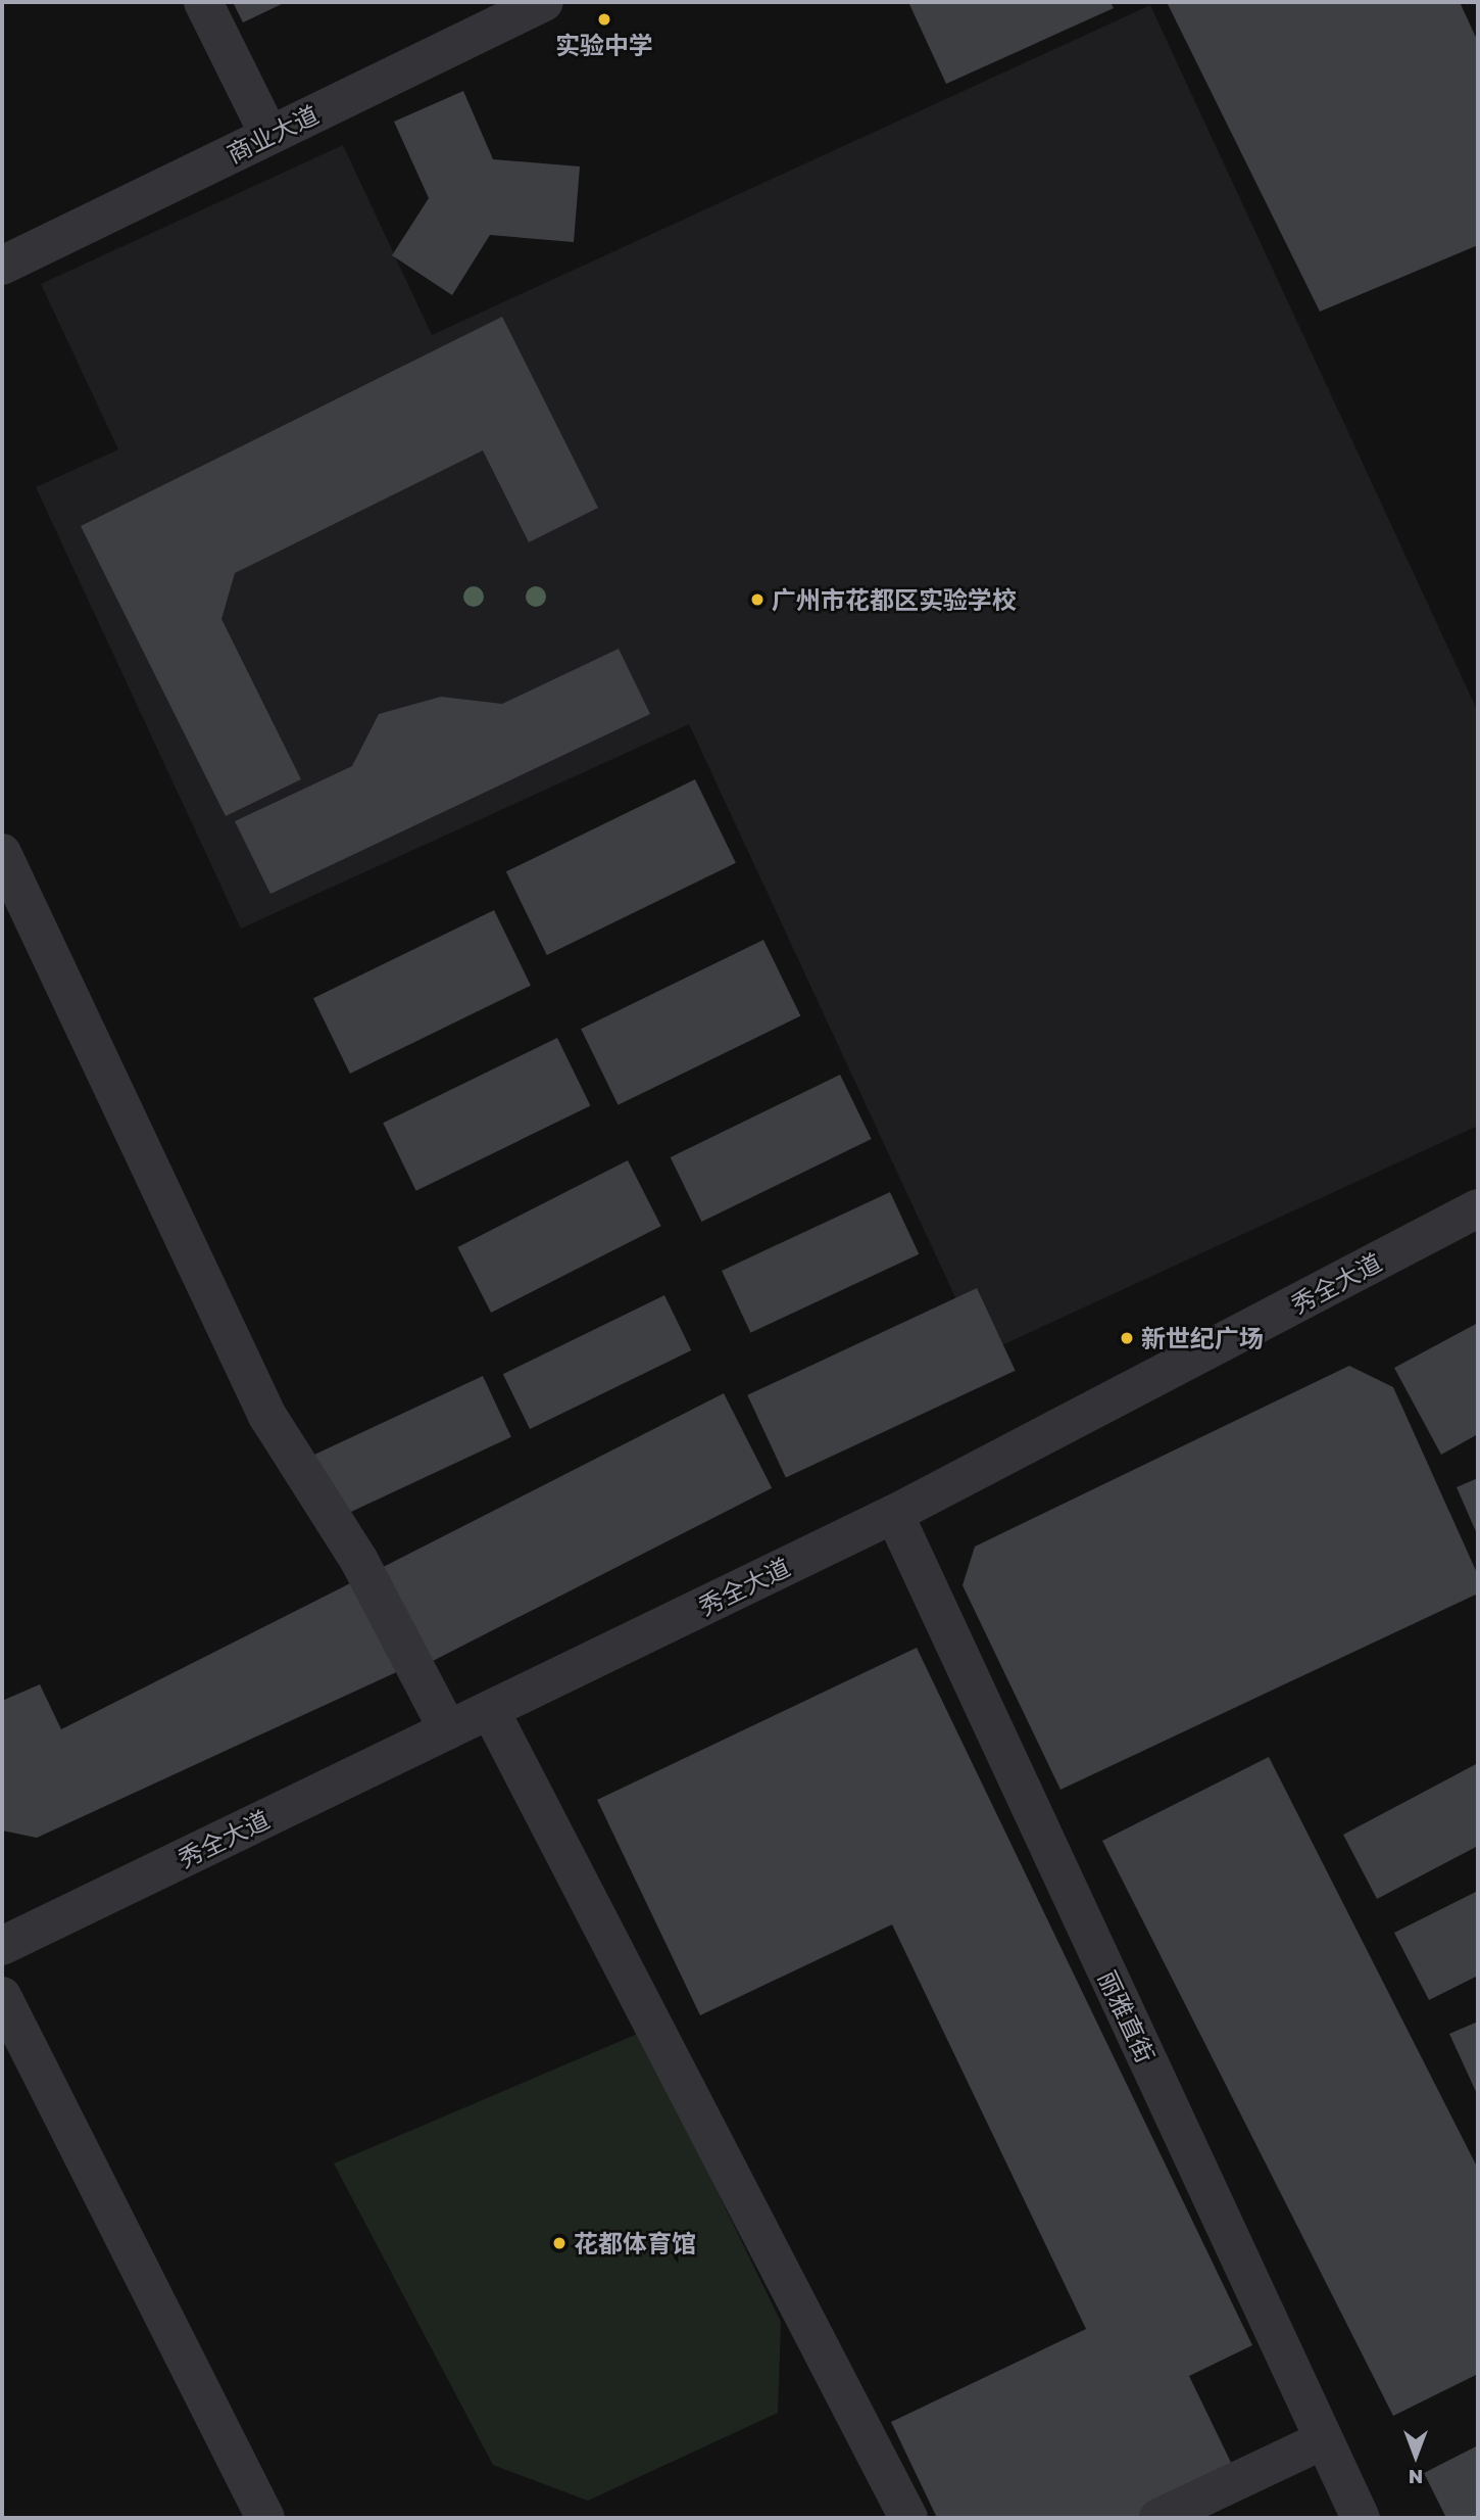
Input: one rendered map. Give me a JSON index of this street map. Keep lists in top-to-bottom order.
{
  "streets": {
    "street": ["商业大道", "秀全大道", "丽雅直街"]
  },
  "crossings": [
    ["秀全大道", "丽雅直街"]
  ],
  "places": [
    "实验中学",
    "广州市花都区实验学校",
    "新世纪广场",
    "花都体育馆"
  ],
  "north": "bottom"
}
